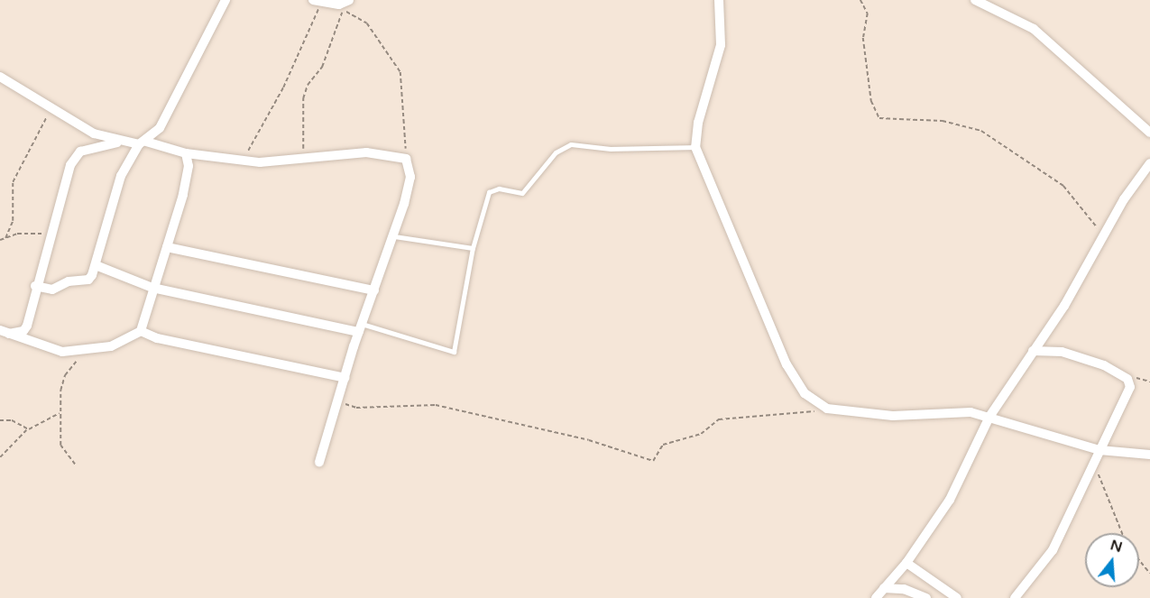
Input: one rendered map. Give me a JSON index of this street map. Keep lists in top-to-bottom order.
{
  "north": "top"
}
